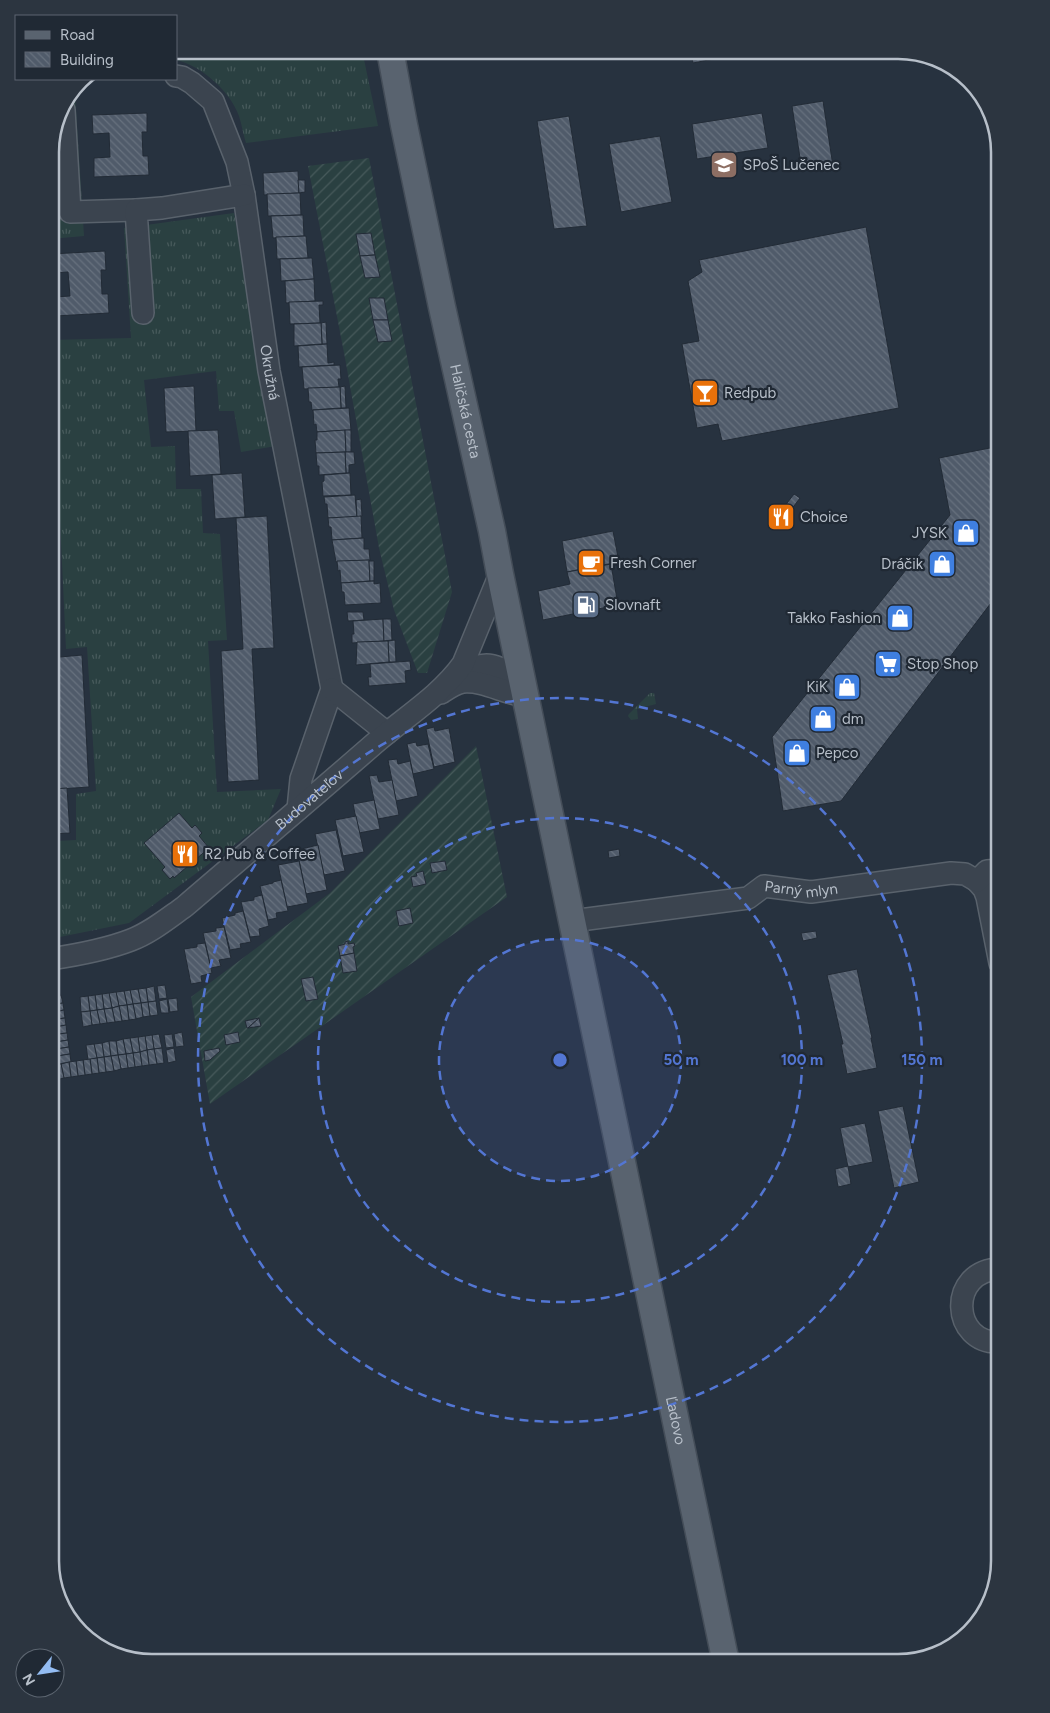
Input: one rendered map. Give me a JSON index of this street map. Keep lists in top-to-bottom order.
{
  "streets": {
    "main road": ["Haličská cesta", "Ľadovo"],
    "street": ["Okružná", "Budovateľov", "Parný mlyn"]
  },
  "crossings": [
    ["Haličská cesta", "Budovateľov"],
    ["Haličská cesta", "Parný mlyn"],
    ["Haličská cesta", "Ľadovo"],
    ["Parný mlyn", "Ľadovo"]
  ],
  "places": {
    "school or university": ["SPoŠ Lučenec"],
    "bar": ["Redpub"],
    "restaurant": ["Choice", "R2 Pub & Coffee"],
    "shop": [
      "JYSK",
      "Dráčik",
      "Takko Fashion",
      "KiK",
      "dm",
      "Pepco"
    ],
    "cafe": ["Fresh Corner"],
    "fuel station": ["Slovnaft"],
    "supermarket": ["Stop Shop"]
  },
  "legend": ["Road", "Building"],
  "north": "bottom left",
  "rings": ["50 m", "100 m", "150 m"]
}
